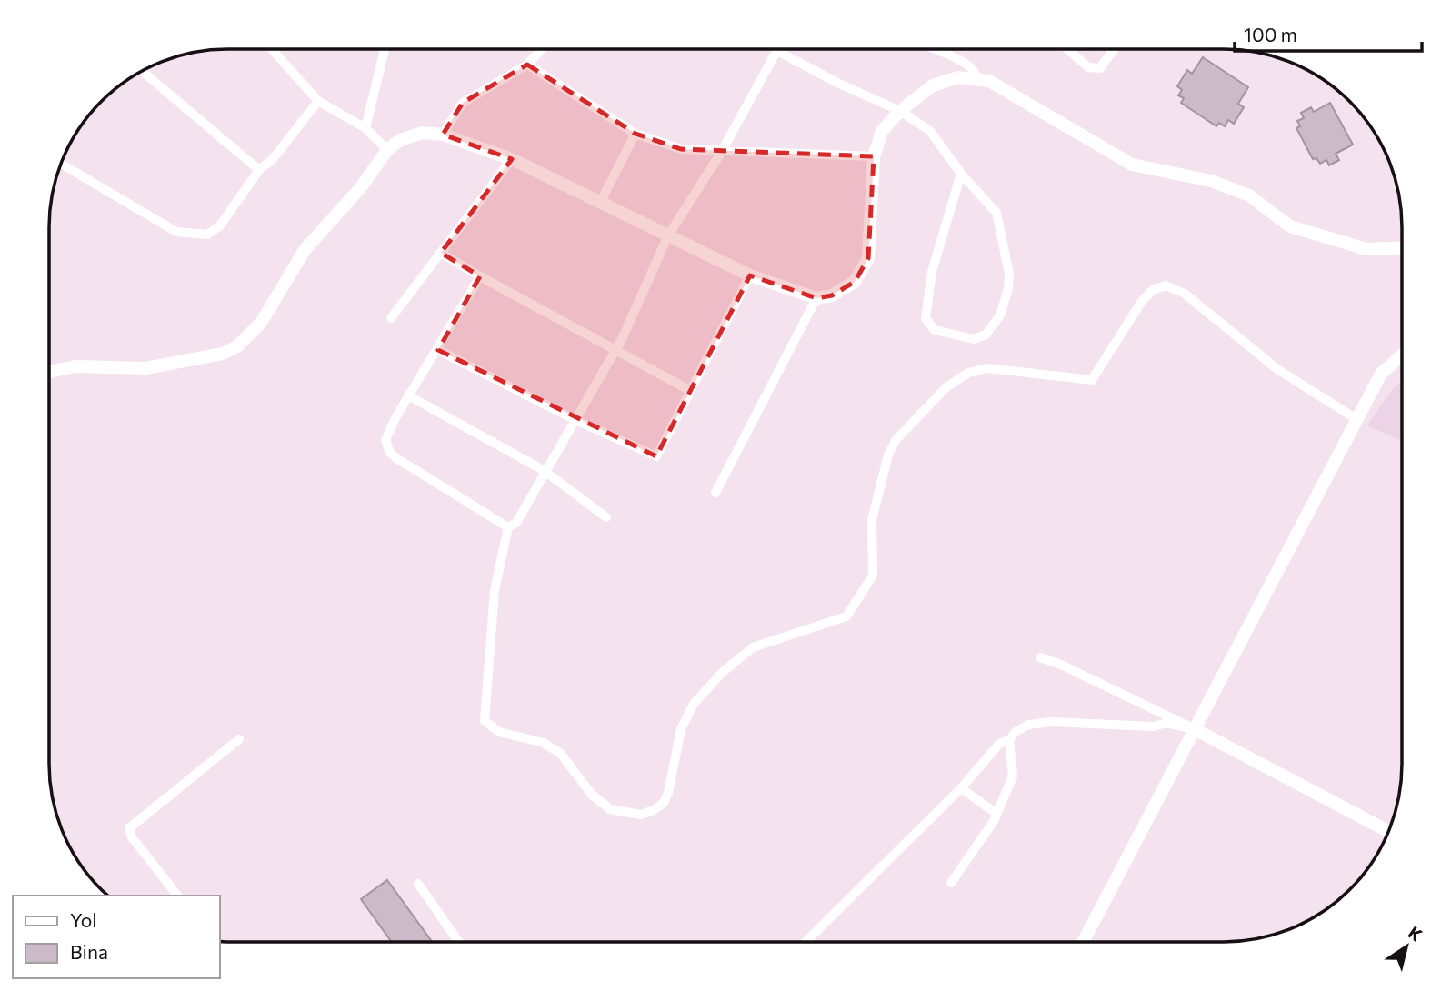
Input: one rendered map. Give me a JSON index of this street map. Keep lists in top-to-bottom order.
{
  "legend": ["Yol", "Bina"],
  "scale_bar": "100 m",
  "north": "top right"
}
